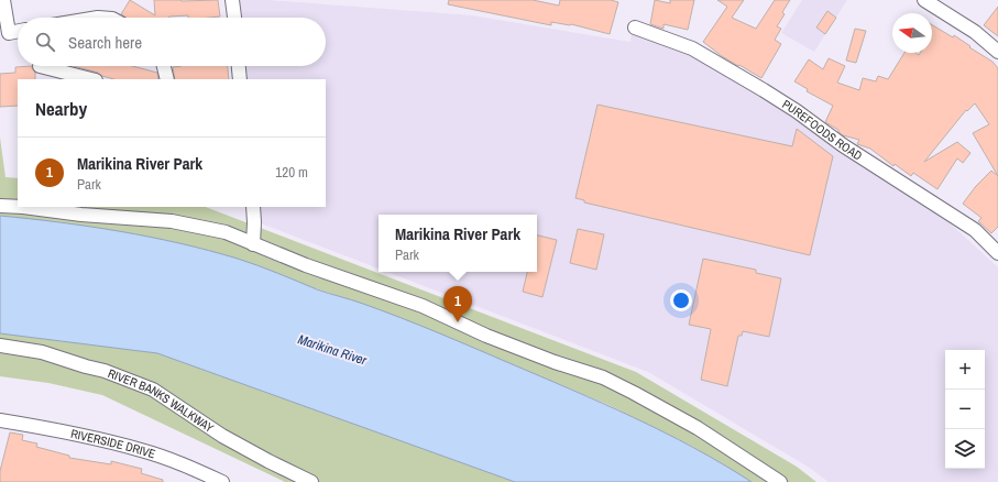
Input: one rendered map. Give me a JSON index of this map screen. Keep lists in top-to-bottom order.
{
  "streets": {
    "street": ["PUREFOODS ROAD", "RIVER BANKS WALKWAY", "RIVERSIDE DRIVE"]
  },
  "water": ["Marikina River"],
  "north": "left",
  "page": {
    "search": "Search here",
    "heading": "Nearby",
    "list": [
      {
        "mark": "1",
        "name": "Marikina River Park",
        "note": "Park",
        "value": "120 m"
      }
    ],
    "popup": ["Marikina River Park", "Park"],
    "pins": "1",
    "map_buttons": ["+", "−"]
  }
}
